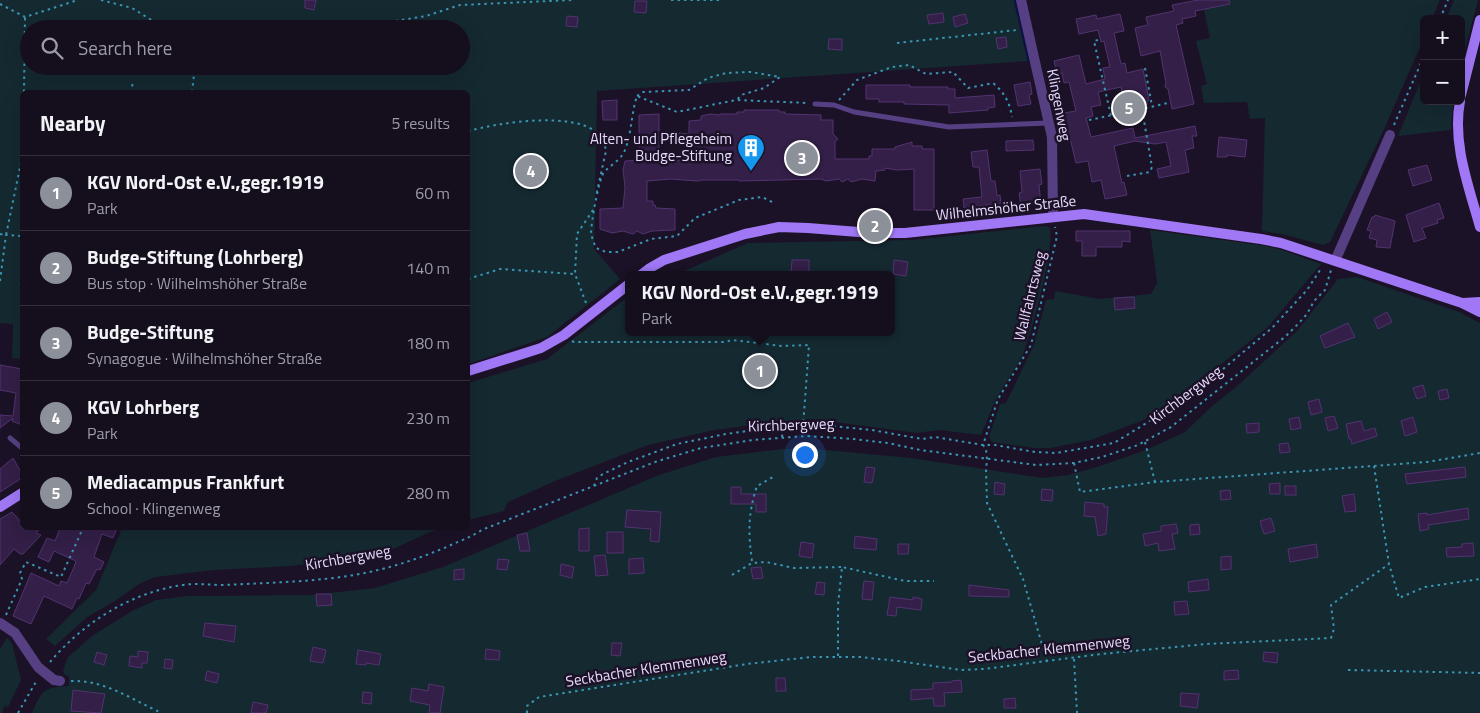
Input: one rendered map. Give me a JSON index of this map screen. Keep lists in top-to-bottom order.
{
  "streets": {
    "main road": ["Wilhelmshöher Straße"],
    "street": ["Klingenweg"],
    "path": ["Wallfahrtsweg", "Kirchbergweg", "Seckbacher Klemmenweg"]
  },
  "crossings": [
    ["Klingenweg", "Wilhelmshöher Straße"],
    ["Klingenweg", "Wallfahrtsweg"],
    ["Wilhelmshöher Straße", "Wallfahrtsweg"],
    ["Wilhelmshöher Straße", "Kirchbergweg"]
  ],
  "places": {
    "building": ["Alten- und Pflegeheim Budge-Stiftung"]
  },
  "page": {
    "map_buttons": ["+", "−"],
    "search": "Search here",
    "pins": [
      "5",
      "3",
      "4",
      "2",
      "1"
    ],
    "heading": ["Nearby", "5 results"],
    "list": [
      {
        "mark": "1",
        "name": "KGV Nord-Ost e.V.,gegr.1919",
        "note": "Park",
        "value": "60 m"
      },
      {
        "mark": "2",
        "name": "Budge-Stiftung (Lohrberg)",
        "note": "Bus stop · Wilhelmshöher Straße",
        "value": "140 m"
      },
      {
        "mark": "3",
        "name": "Budge-Stiftung",
        "note": "Synagogue · Wilhelmshöher Straße",
        "value": "180 m"
      },
      {
        "mark": "4",
        "name": "KGV Lohrberg",
        "note": "Park",
        "value": "230 m"
      },
      {
        "mark": "5",
        "name": "Mediacampus Frankfurt",
        "note": "School · Klingenweg",
        "value": "280 m"
      }
    ],
    "popup": ["KGV Nord-Ost e.V.,gegr.1919", "Park"]
  }
}
